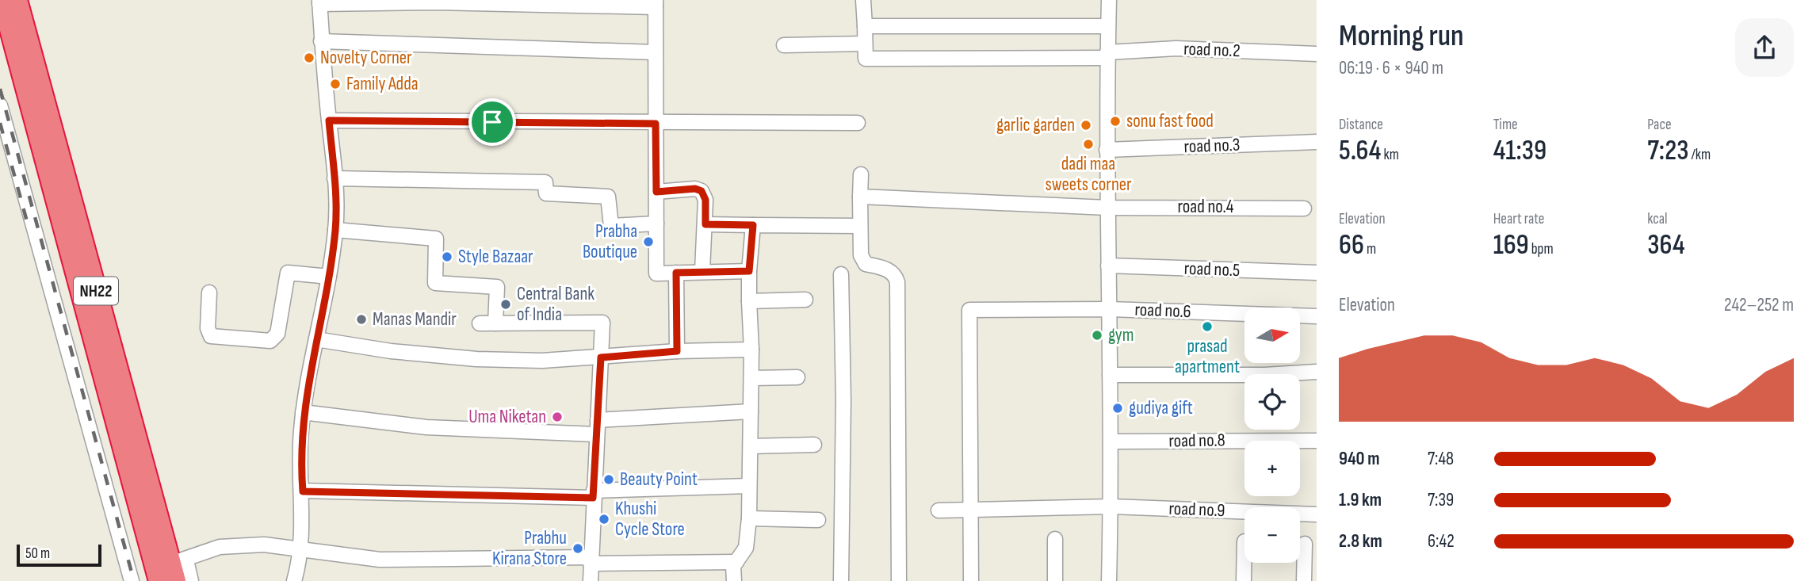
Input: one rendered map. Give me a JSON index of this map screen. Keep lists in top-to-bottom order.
{
  "streets": {
    "highway": ["NH22"],
    "street": [
      "road no.2",
      "road no.3",
      "road no.4",
      "road no.5",
      "road no.6",
      "road no.8",
      "road no.9"
    ]
  },
  "crossings": [
    ["road no.6", "road no.9"]
  ],
  "places": [
    "Novelty Corner",
    "Family Adda",
    "sonu fast food",
    "garlic garden",
    "dadi maa sweets corner",
    "Prabha Boutique",
    "Style Bazaar",
    "Central Bank of India",
    "Manas Mandir",
    "prasad apartment",
    "gym",
    "gudiya gift",
    "Uma Niketan",
    "Beauty Point",
    "Khushi Cycle Store",
    "Prabhu Kirana Store"
  ],
  "scale_bar": "50 m",
  "north": "right",
  "page": {
    "heading": ["Morning run", "06:19 · 6 × 940 m"],
    "stats": [
      ["Distance", "5.64 km"],
      ["Time", "41:39"],
      ["Pace", "7:23 /km"],
      ["Elevation", "66 m"],
      ["Heart rate", "169 bpm"],
      ["kcal", "364"]
    ],
    "chart": ["Elevation", "242–252 m"],
    "map_buttons": ["+", "−"],
    "list": [
      {
        "name": "940 m",
        "note": "7:48"
      },
      {
        "name": "1.9 km",
        "note": "7:39"
      },
      {
        "name": "2.8 km",
        "note": "6:42"
      }
    ],
    "scale": "50 m"
  }
}
